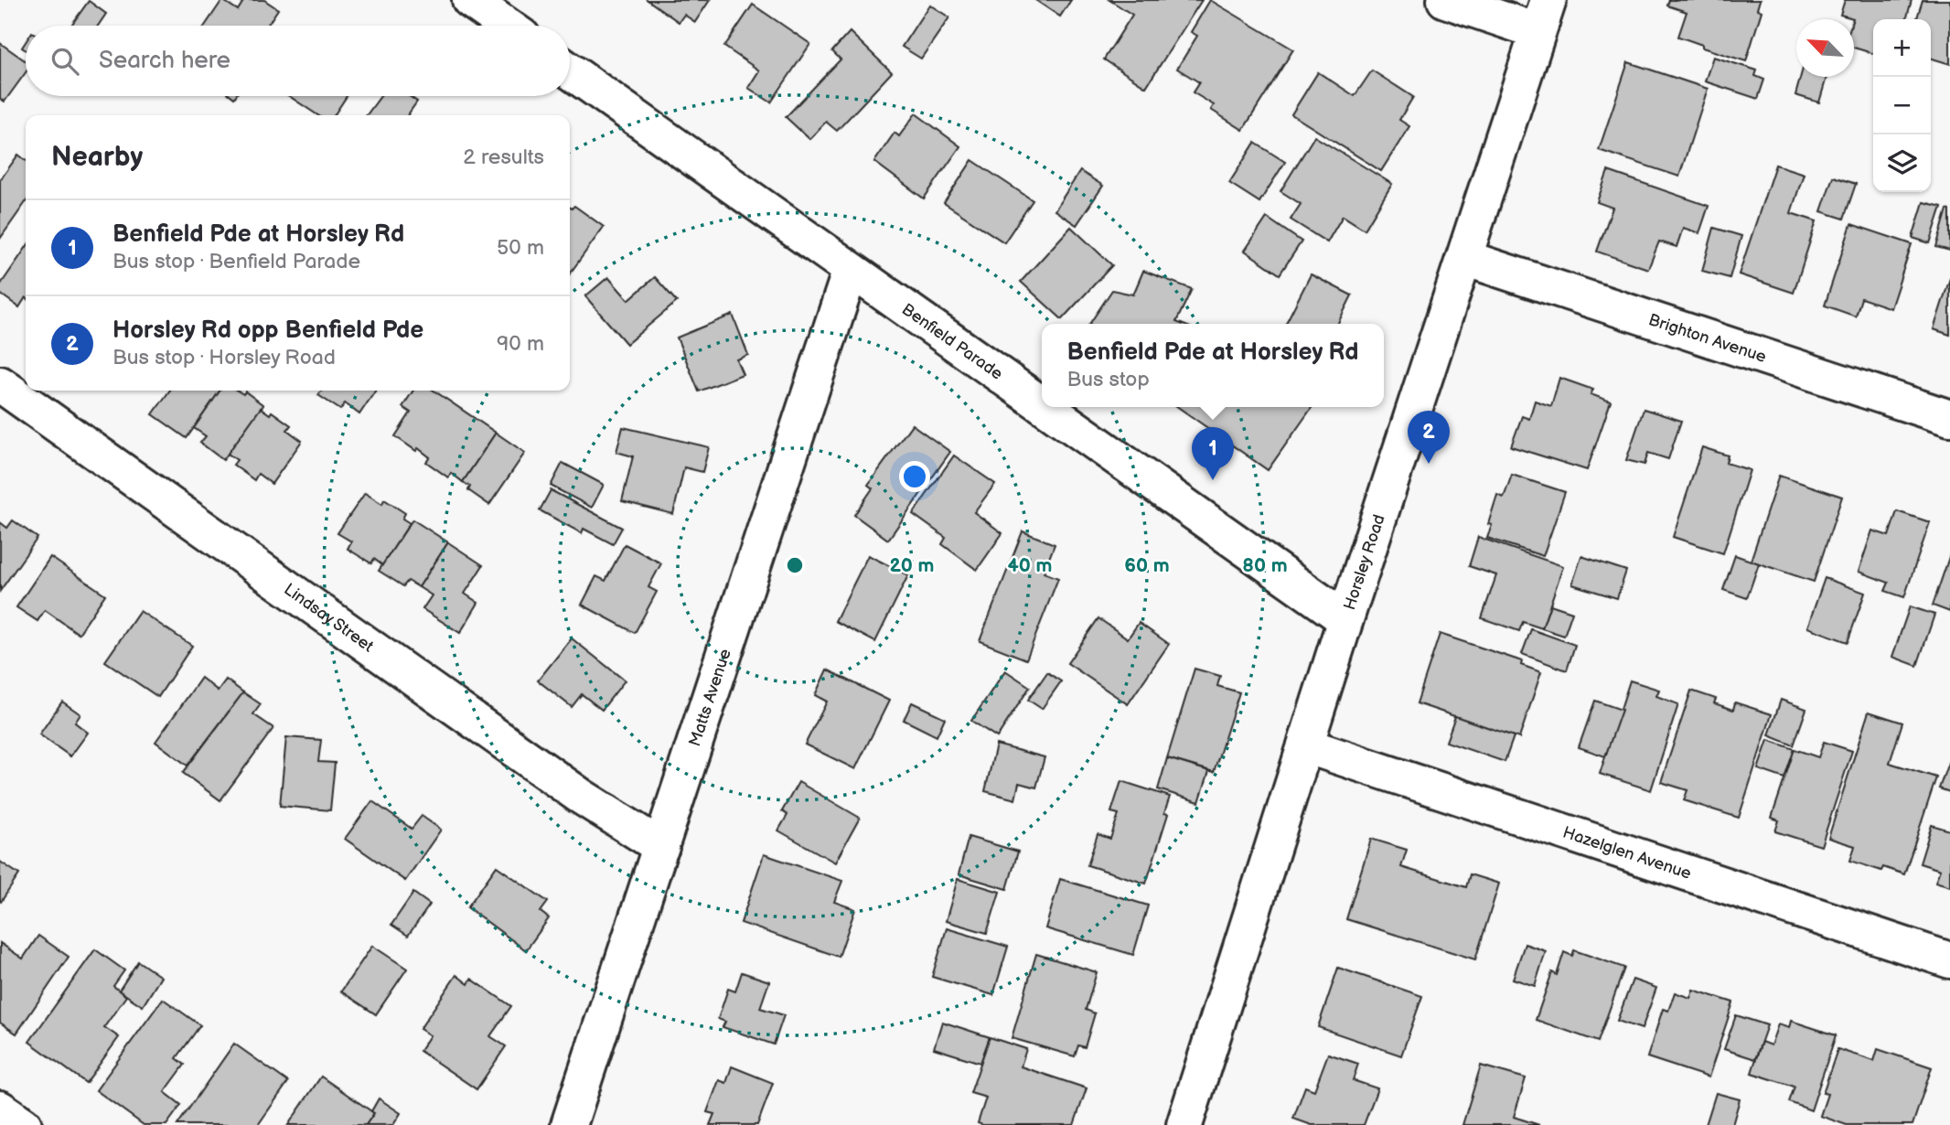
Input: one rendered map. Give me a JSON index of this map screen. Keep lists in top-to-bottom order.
{
  "streets": {
    "street": [
      "Brighton Avenue",
      "Benfield Parade",
      "Horsley Road",
      "Lindsay Street",
      "Matts Avenue",
      "Hazelglen Avenue"
    ]
  },
  "crossings": [
    ["Brighton Avenue", "Horsley Road"],
    ["Benfield Parade", "Horsley Road"],
    ["Benfield Parade", "Matts Avenue"],
    ["Horsley Road", "Hazelglen Avenue"],
    ["Lindsay Street", "Matts Avenue"]
  ],
  "north": "top left",
  "page": {
    "map_buttons": ["+", "−"],
    "search": "Search here",
    "heading": ["Nearby", "2 results"],
    "list": [
      {
        "mark": "1",
        "name": "Benfield Pde at Horsley Rd",
        "note": "Bus stop · Benfield Parade",
        "value": "50 m"
      },
      {
        "mark": "2",
        "name": "Horsley Rd opp Benfield Pde",
        "note": "Bus stop · Horsley Road",
        "value": "90 m"
      }
    ],
    "popup": ["Benfield Pde at Horsley Rd", "Bus stop"],
    "pins": ["2", "1"]
  },
  "rings": [
    "20 m",
    "40 m",
    "60 m",
    "80 m"
  ]
}
